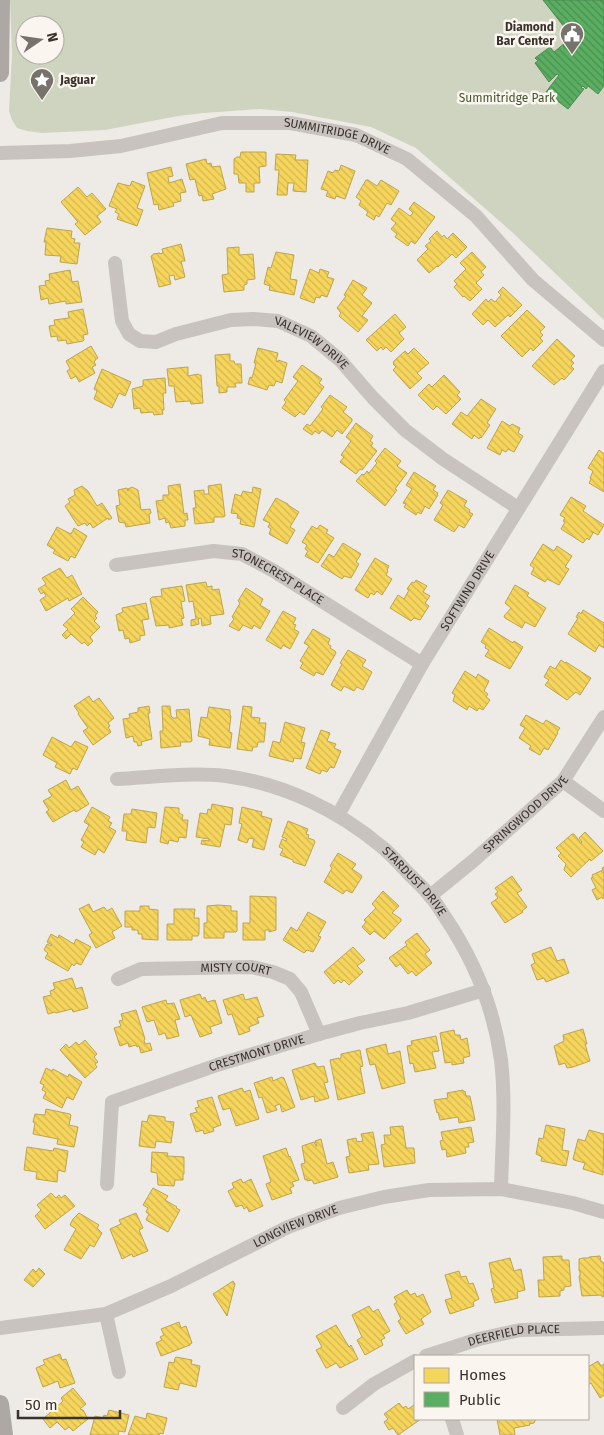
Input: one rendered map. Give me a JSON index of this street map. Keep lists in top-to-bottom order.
{
  "streets": {
    "street": [
      "SUMMITRIDGE DRIVE",
      "VALEVIEW DRIVE",
      "STONECREST PLACE",
      "SOFTWIND DRIVE",
      "SPRINGWOOD DRIVE",
      "STARDUST DRIVE",
      "MISTY COURT",
      "CRESTMONT DRIVE",
      "LONGVIEW DRIVE",
      "DEERFIELD PLACE"
    ]
  },
  "crossings": [
    ["VALEVIEW DRIVE", "SOFTWIND DRIVE"],
    ["STONECREST PLACE", "SOFTWIND DRIVE"],
    ["SOFTWIND DRIVE", "STARDUST DRIVE"],
    ["SPRINGWOOD DRIVE", "STARDUST DRIVE"],
    ["STARDUST DRIVE", "CRESTMONT DRIVE"],
    ["STARDUST DRIVE", "LONGVIEW DRIVE"],
    ["MISTY COURT", "CRESTMONT DRIVE"]
  ],
  "parks": ["Summitridge Park"],
  "places": {
    "public building": ["Diamond Bar Center"],
    "place": ["Jaguar"]
  },
  "legend": ["Homes", "Public"],
  "scale_bar": "50 m",
  "north": "right"
}
